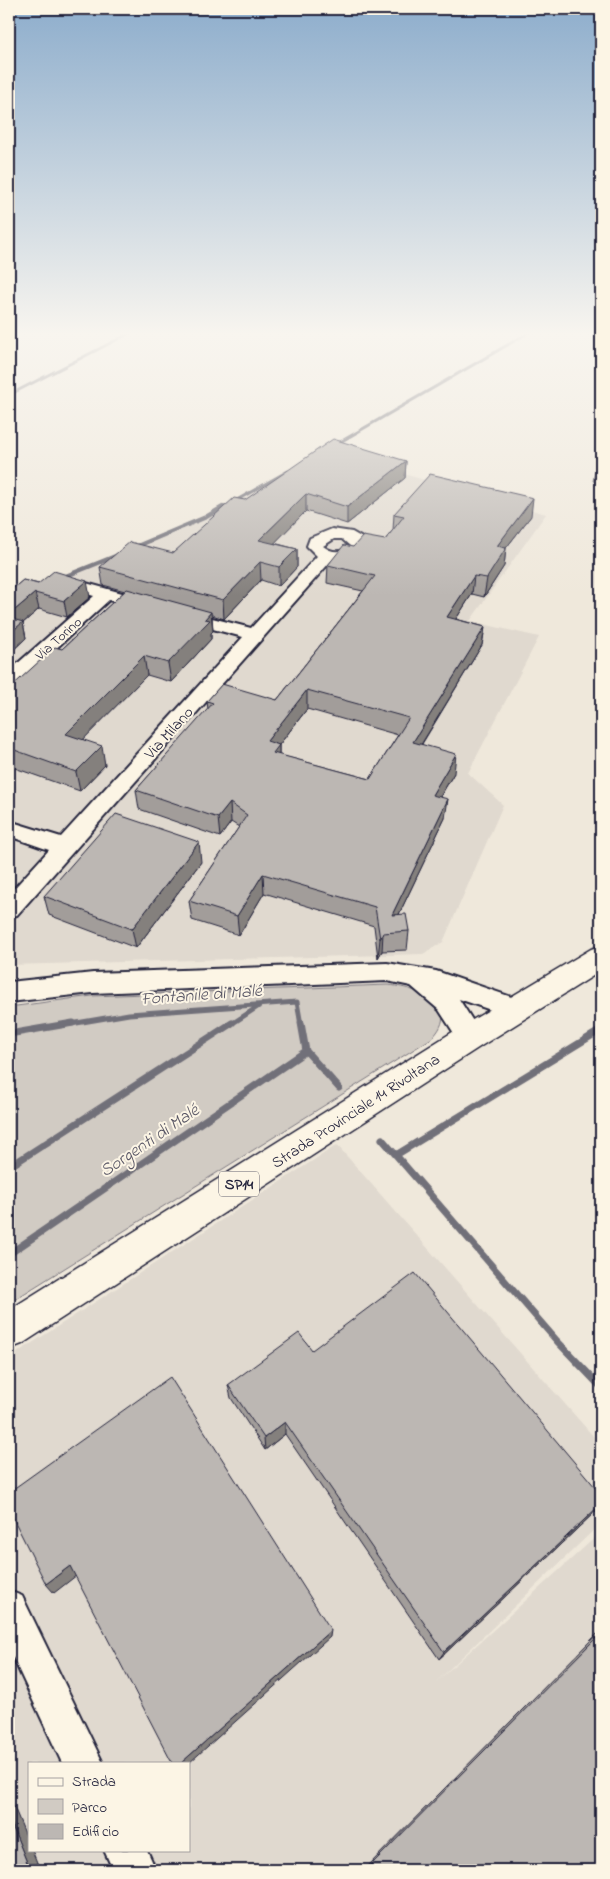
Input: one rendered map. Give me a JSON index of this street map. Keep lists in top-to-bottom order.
{
  "streets": {
    "main road": ["Strada Provinciale 14 Rivoltana", "SP14"],
    "street": ["Via Torino", "Via Milano"]
  },
  "water": ["Fontanile di Malé", "Sorgenti di Malé"],
  "legend": ["Strada", "Parco", "Edificio"]
}
